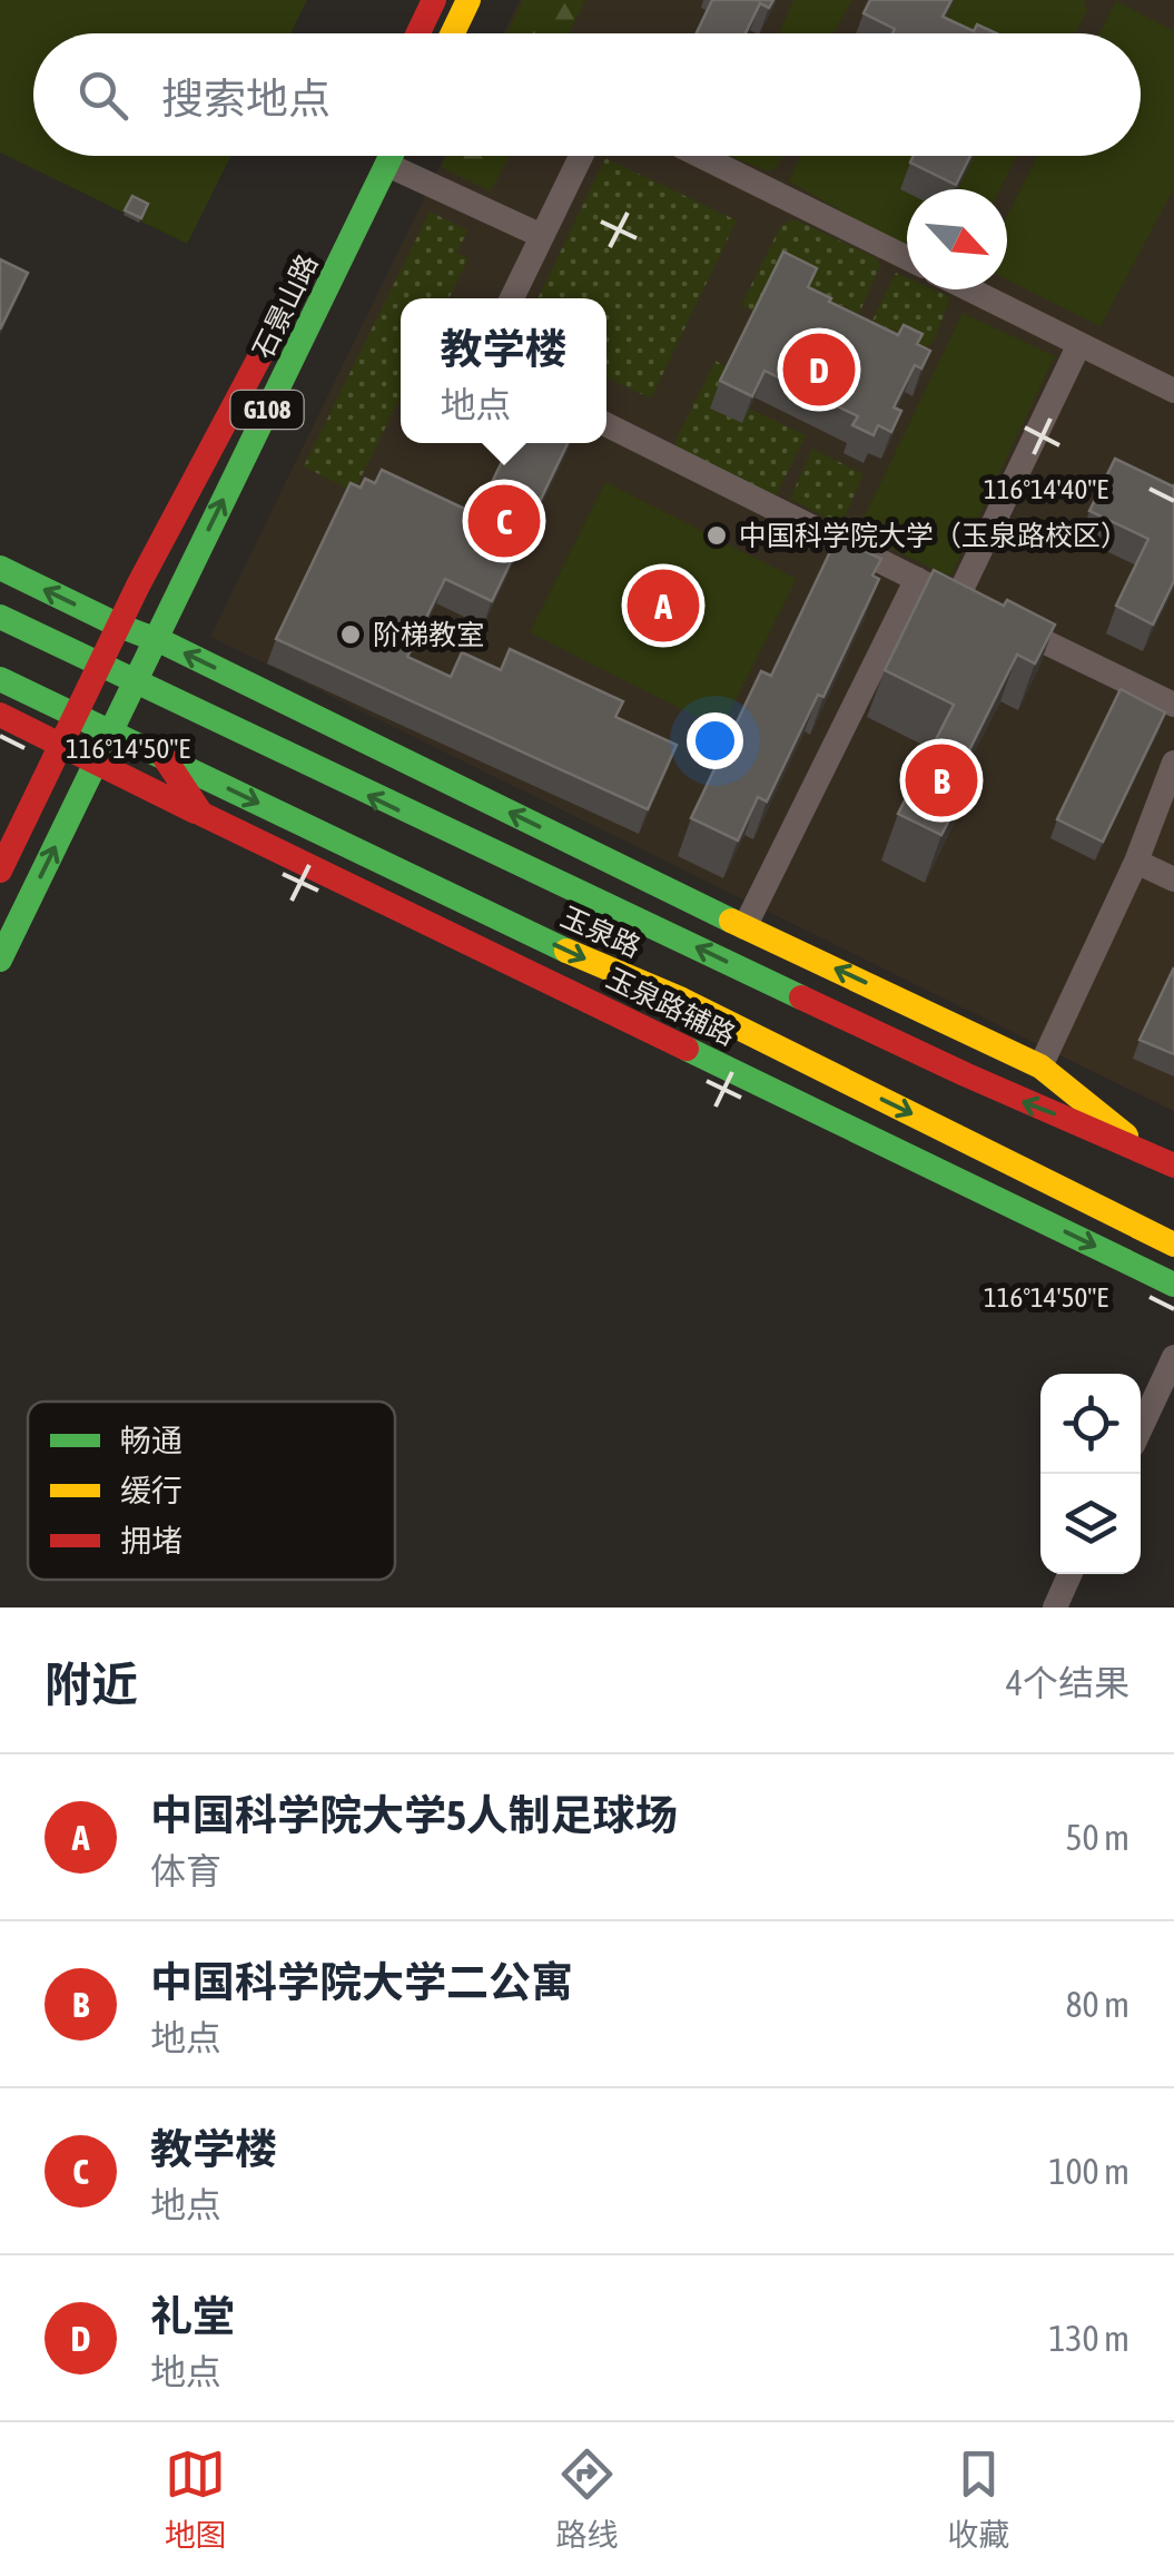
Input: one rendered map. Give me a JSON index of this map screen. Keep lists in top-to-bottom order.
{
  "streets": {
    "main road": [
      "石景山路",
      "G108",
      "玉泉路",
      "玉泉路辅路"
    ]
  },
  "crossings": [
    ["石景山路", "G108"],
    ["石景山路", "玉泉路"],
    ["G108", "玉泉路"],
    ["玉泉路", "玉泉路辅路"]
  ],
  "places": ["中国科学院大学（玉泉路校区）", "阶梯教室"],
  "legend": ["畅通", "缓行", "拥堵"],
  "north": "bottom right",
  "page": {
    "search": "搜索地点",
    "popup": ["教学楼", "地点"],
    "pins": [
      "D",
      "C",
      "A",
      "B"
    ],
    "heading": ["附近", "4个结果"],
    "list": [
      {
        "mark": "A",
        "name": "中国科学院大学5人制足球场",
        "note": "体育",
        "value": "50 m"
      },
      {
        "mark": "B",
        "name": "中国科学院大学二公寓",
        "note": "地点",
        "value": "80 m"
      },
      {
        "mark": "C",
        "name": "教学楼",
        "note": "地点",
        "value": "100 m"
      },
      {
        "mark": "D",
        "name": "礼堂",
        "note": "地点",
        "value": "130 m"
      }
    ],
    "nav": ["地图", "路线", "收藏"]
  },
  "coordinates": ["116°14'40\"E", "116°14'50\"E"]
}
